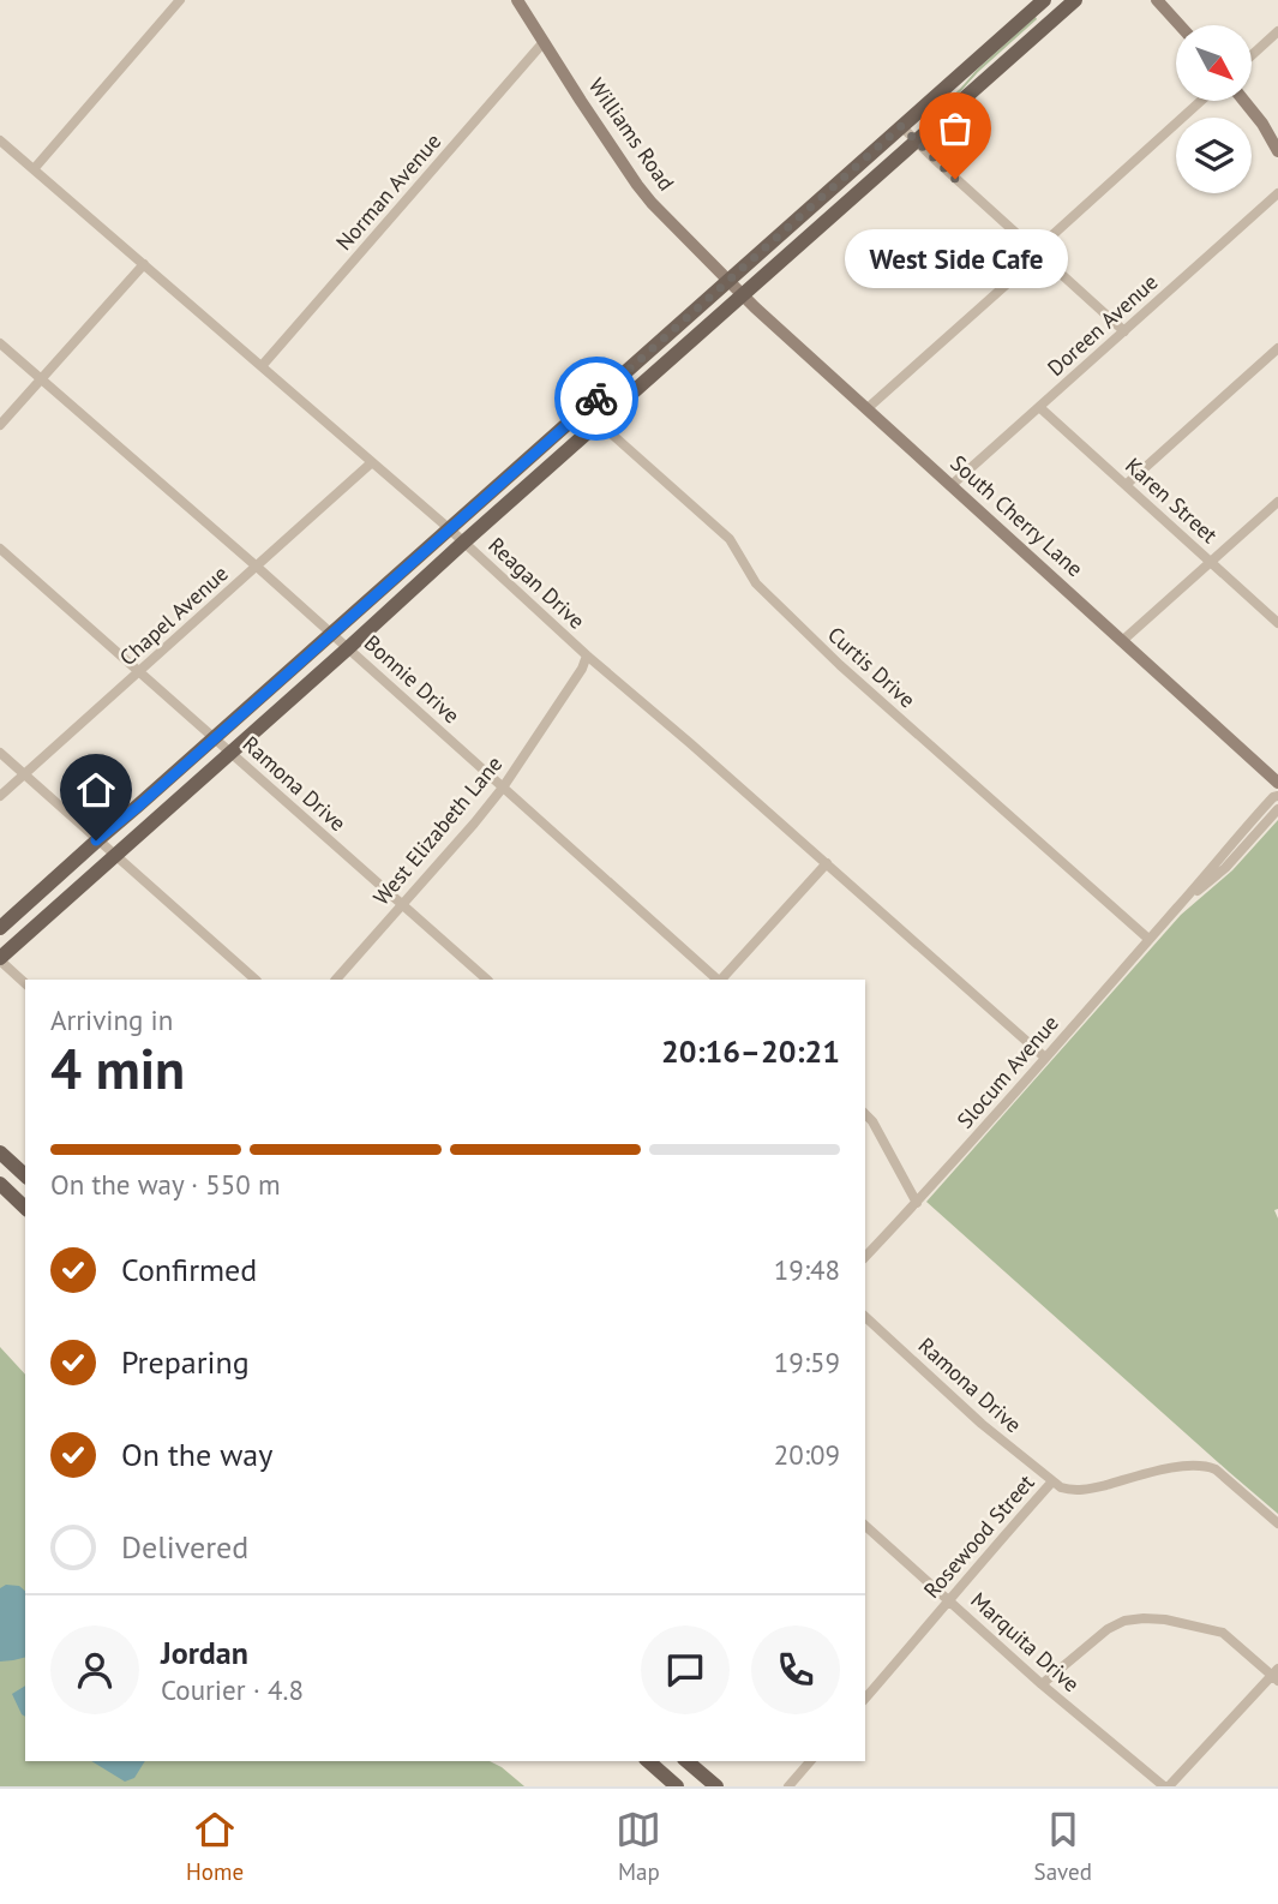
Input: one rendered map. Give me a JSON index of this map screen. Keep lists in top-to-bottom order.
{
  "streets": {
    "street": [
      "Williams Road",
      "Norman Avenue",
      "Doreen Avenue",
      "Karen Street",
      "South Cherry Lane",
      "Reagan Drive",
      "Chapel Avenue",
      "Curtis Drive",
      "Bonnie Drive",
      "Ramona Drive",
      "West Elizabeth Lane",
      "Slocum Avenue",
      "Rosewood Street",
      "Marquita Drive"
    ]
  },
  "crossings": [
    ["Williams Road", "Norman Avenue"],
    ["Williams Road", "South Cherry Lane"],
    ["Norman Avenue", "Reagan Drive"],
    ["Doreen Avenue", "Karen Street"],
    ["Doreen Avenue", "South Cherry Lane"],
    ["Reagan Drive", "Chapel Avenue"],
    ["Reagan Drive", "West Elizabeth Lane"],
    ["Reagan Drive", "Slocum Avenue"],
    ["Chapel Avenue", "Bonnie Drive"],
    ["Chapel Avenue", "Ramona Drive"],
    ["Curtis Drive", "Slocum Avenue"],
    ["Bonnie Drive", "West Elizabeth Lane"],
    ["Ramona Drive", "West Elizabeth Lane"],
    ["Ramona Drive", "Rosewood Street"],
    ["Rosewood Street", "Marquita Drive"]
  ],
  "places": ["West Side Cafe"],
  "north": "bottom right",
  "page": {
    "bubble": "West Side Cafe",
    "heading": ["4 min", "Arriving in", "20:16–20:21"],
    "panel": ["Jordan", "Courier · 4.8"],
    "bar": "On the way · 550 m",
    "list": [
      ["Confirmed", "19:48"],
      ["Preparing", "19:59"],
      ["On the way", "20:09"],
      "Delivered"
    ],
    "tabs": ["Home", "Map", "Saved"]
  }
}
